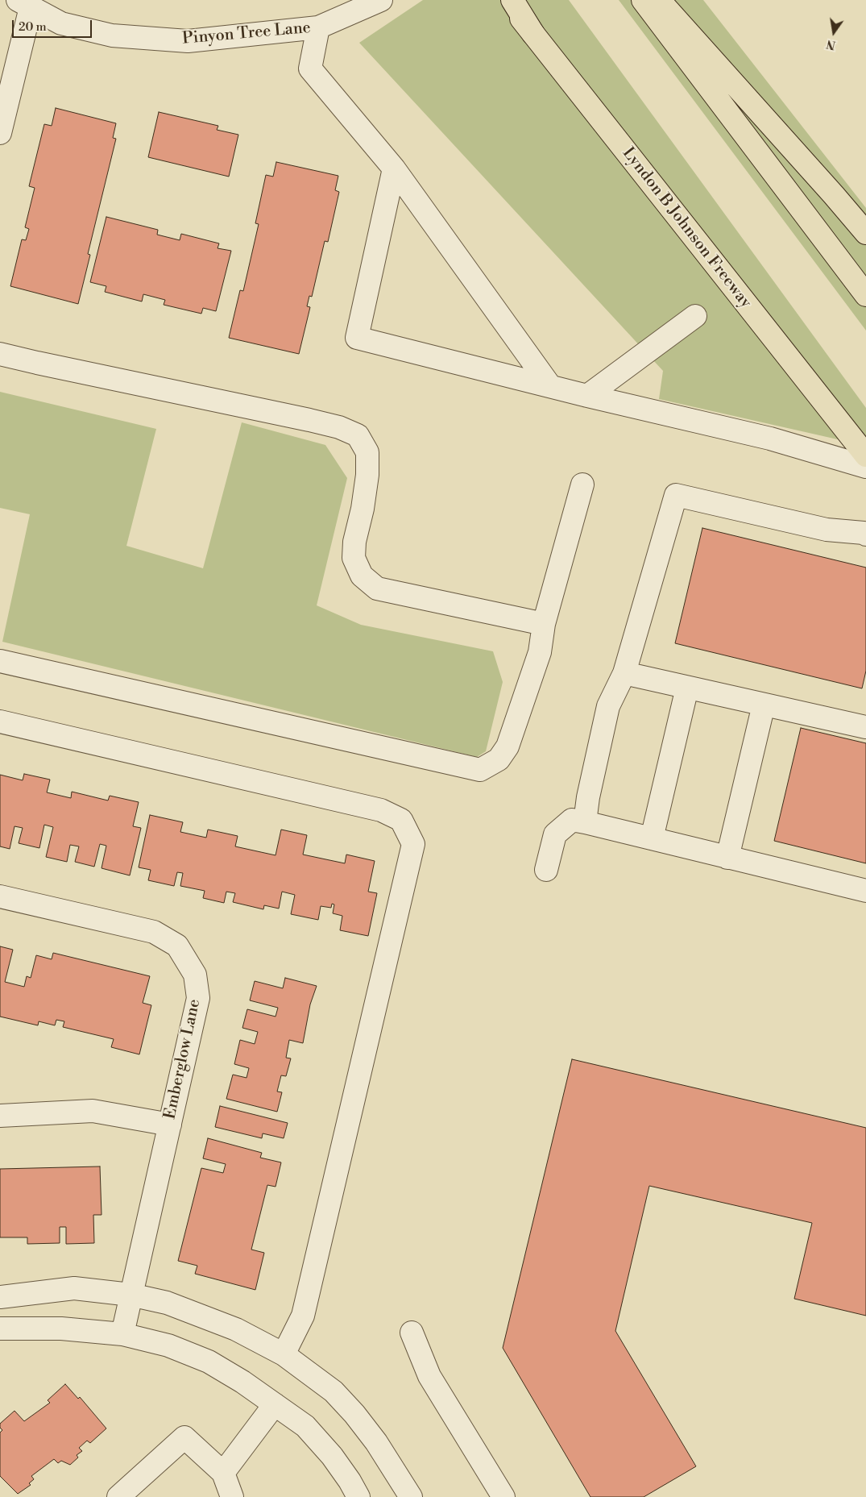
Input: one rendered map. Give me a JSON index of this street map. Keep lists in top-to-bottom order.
{
  "streets": {
    "main road": ["Lyndon B Johnson Freeway"],
    "street": ["Pinyon Tree Lane", "Emberglow Lane"]
  },
  "scale_bar": "20 m",
  "north": "bottom"
}
